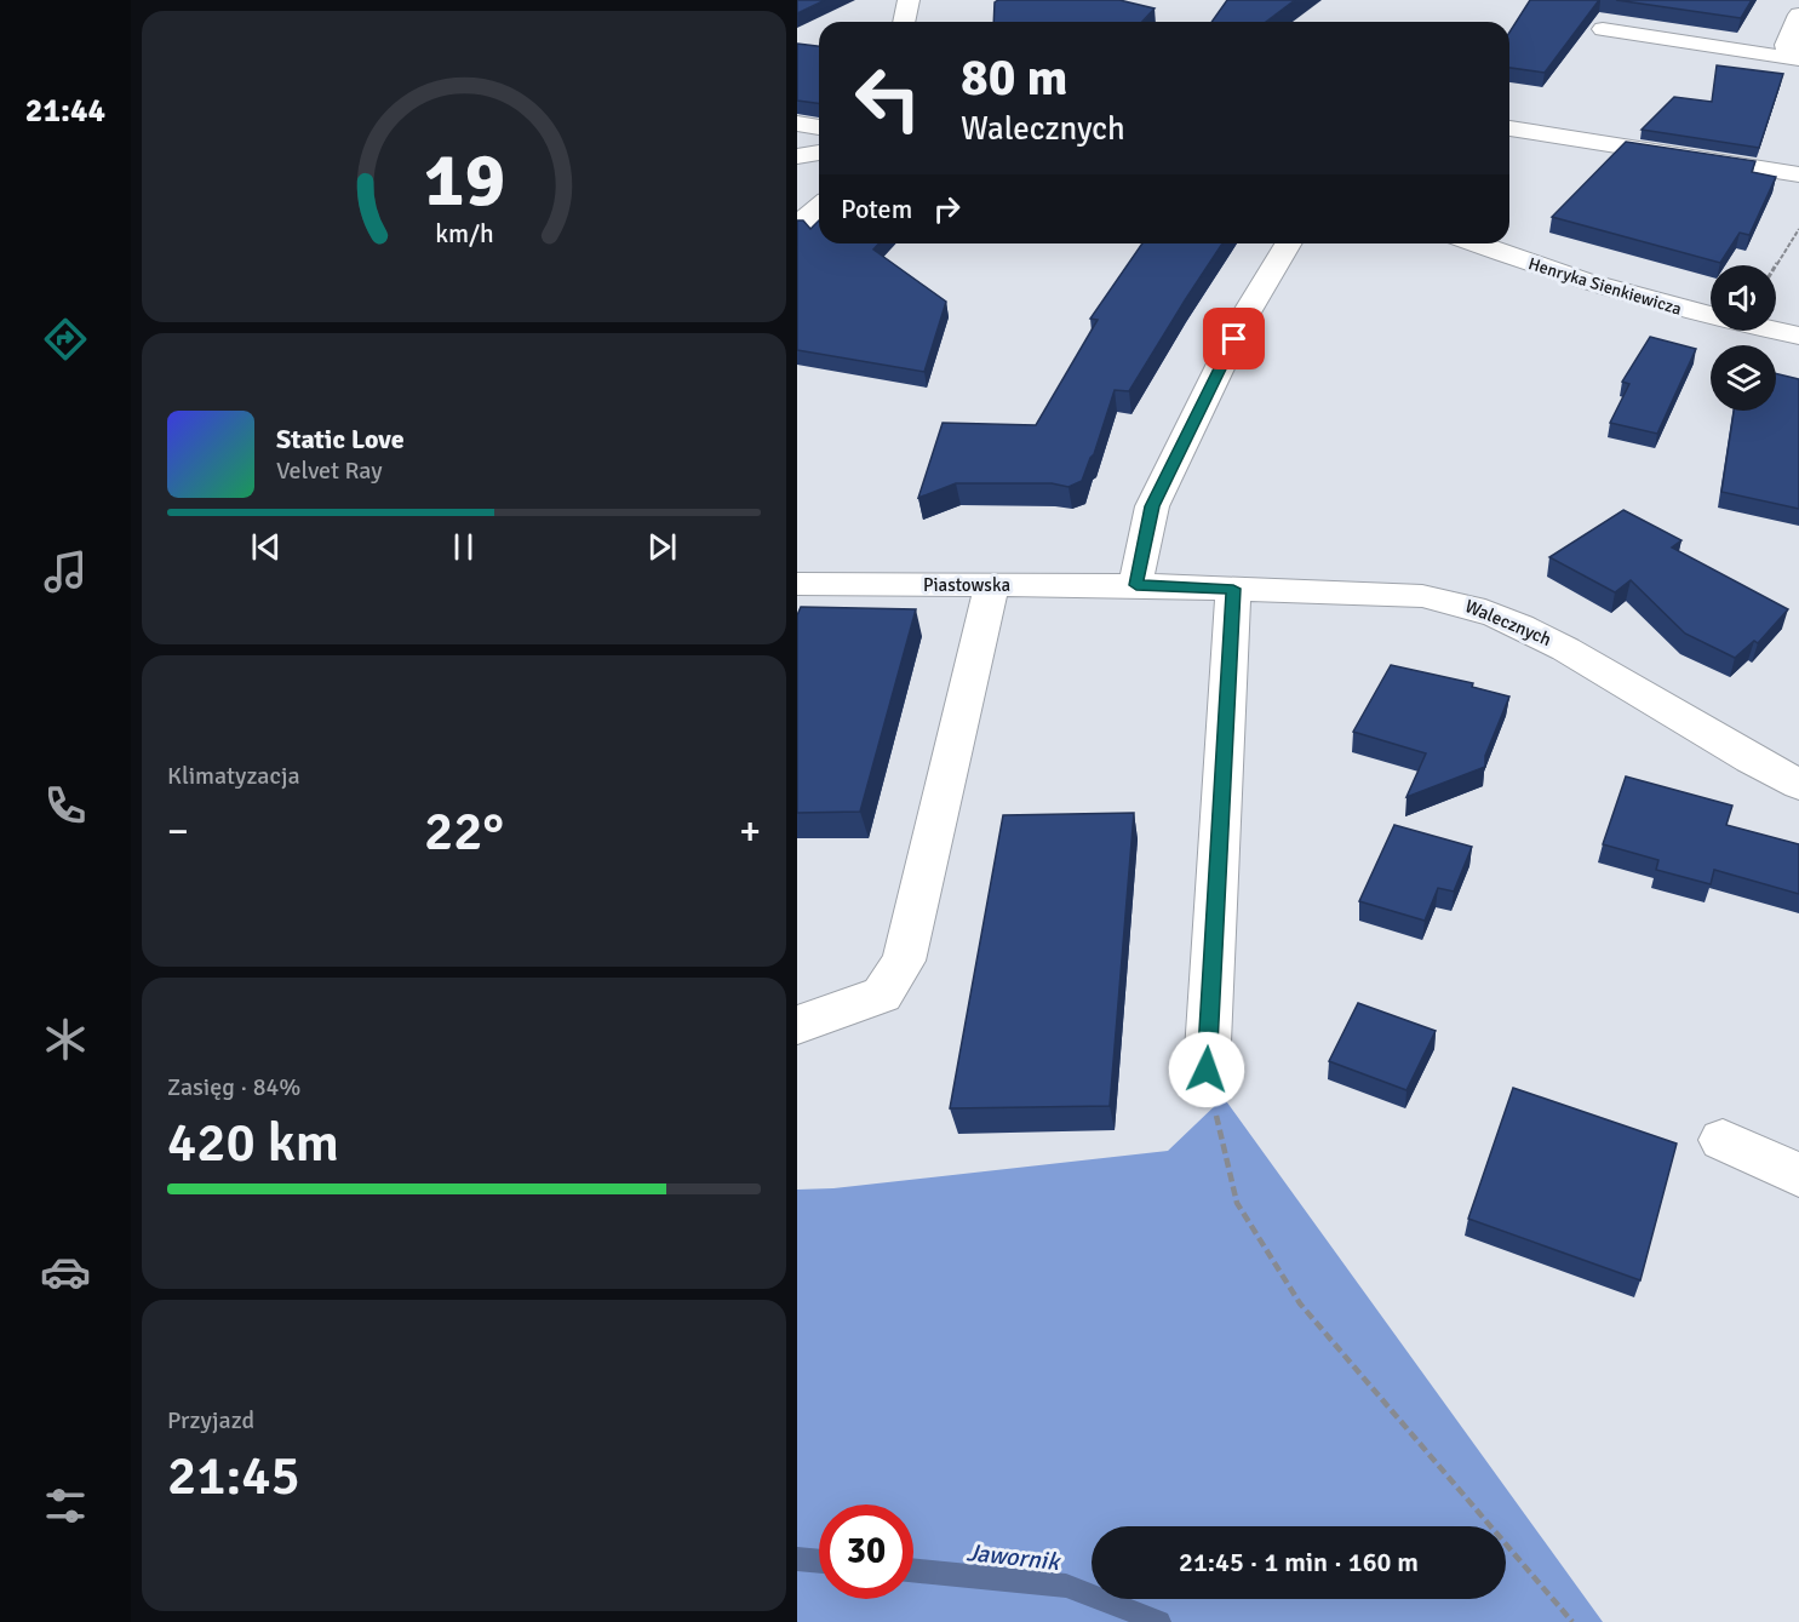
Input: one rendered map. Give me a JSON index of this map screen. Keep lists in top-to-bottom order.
{
  "streets": {
    "street": ["Henryka Sienkiewicza", "Piastowska", "Walecznych"]
  },
  "crossings": [
    ["Piastowska", "Walecznych"]
  ],
  "water": ["Jawornik"],
  "page": {
    "tabs": "21:44",
    "turn": ["80 m", "Walecznych"],
    "then": "Potem",
    "song": ["Static Love", "Velvet Ray"],
    "tile": [
      "Klimatyzacja",
      ["Zasięg · 84%", "420 km"],
      ["Przyjazd", "21:45"]
    ],
    "heat": ["−", "22°", "+"],
    "limit": "30",
    "trip": "21:45 · 1 min · 160 m",
    "gauge": ["19", "km/h"]
  }
}
